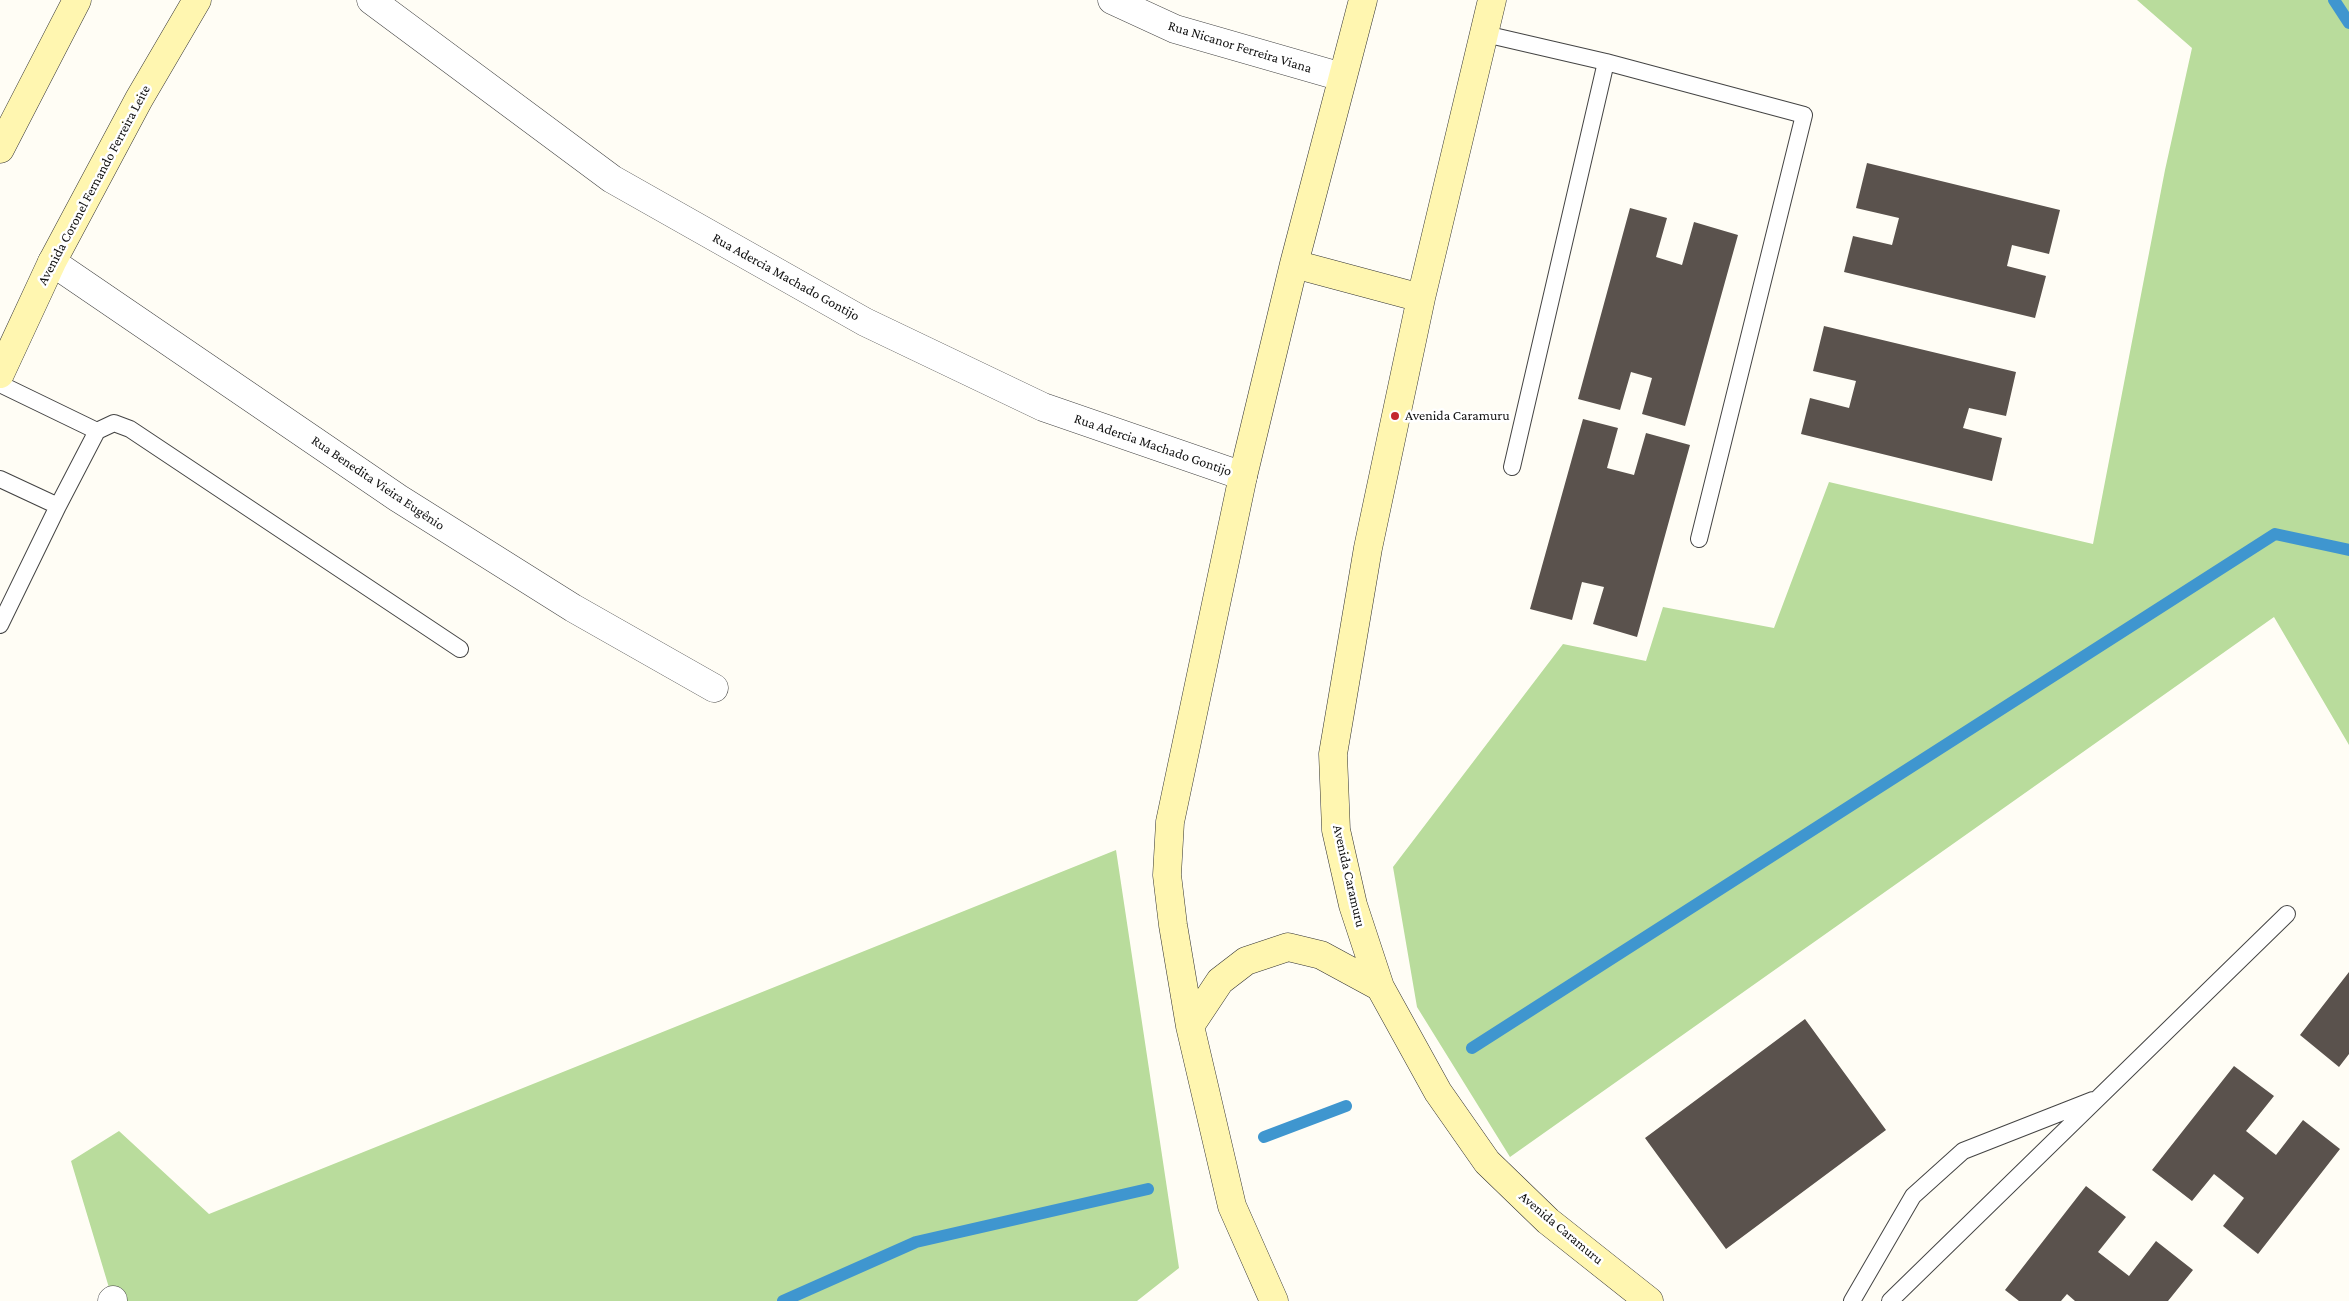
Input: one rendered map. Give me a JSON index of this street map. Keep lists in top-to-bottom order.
{
  "streets": {
    "main road": ["Avenida Coronel Fernando Ferreira Leite", "Avenida Caramuru"],
    "street": ["Rua Nicanor Ferreira Viana", "Rua Adercia Machado Gontijo", "Rua Benedita Vieira Eugênio"]
  },
  "crossings": [
    ["Avenida Coronel Fernando Ferreira Leite", "Rua Benedita Vieira Eugênio"]
  ],
  "places": ["Avenida Caramuru"]
}
